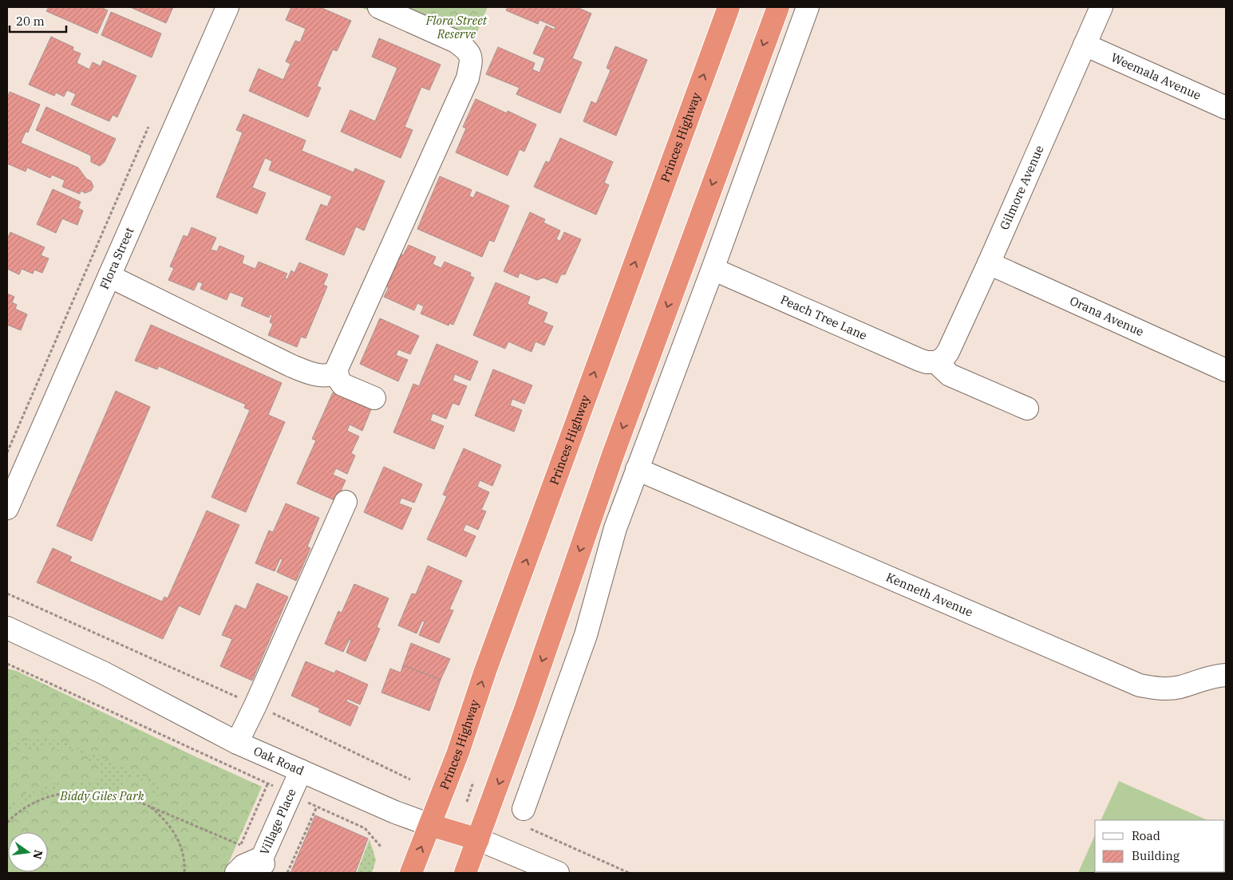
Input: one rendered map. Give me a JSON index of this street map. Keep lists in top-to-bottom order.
{
  "streets": {
    "highway": ["Princes Highway", "Oak Road"],
    "street": [
      "Weemala Avenue",
      "Gilmore Avenue",
      "Flora Street",
      "Orana Avenue",
      "Peach Tree Lane",
      "Kenneth Avenue",
      "Village Place"
    ]
  },
  "crossings": [
    ["Weemala Avenue", "Gilmore Avenue"],
    ["Princes Highway", "Oak Road"],
    ["Gilmore Avenue", "Orana Avenue"],
    ["Gilmore Avenue", "Peach Tree Lane"],
    ["Oak Road", "Village Place"]
  ],
  "parks": ["Flora Street Reserve", "Biddy Giles Park"],
  "legend": ["Road", "Building"],
  "scale_bar": "20 m",
  "north": "right"
}
